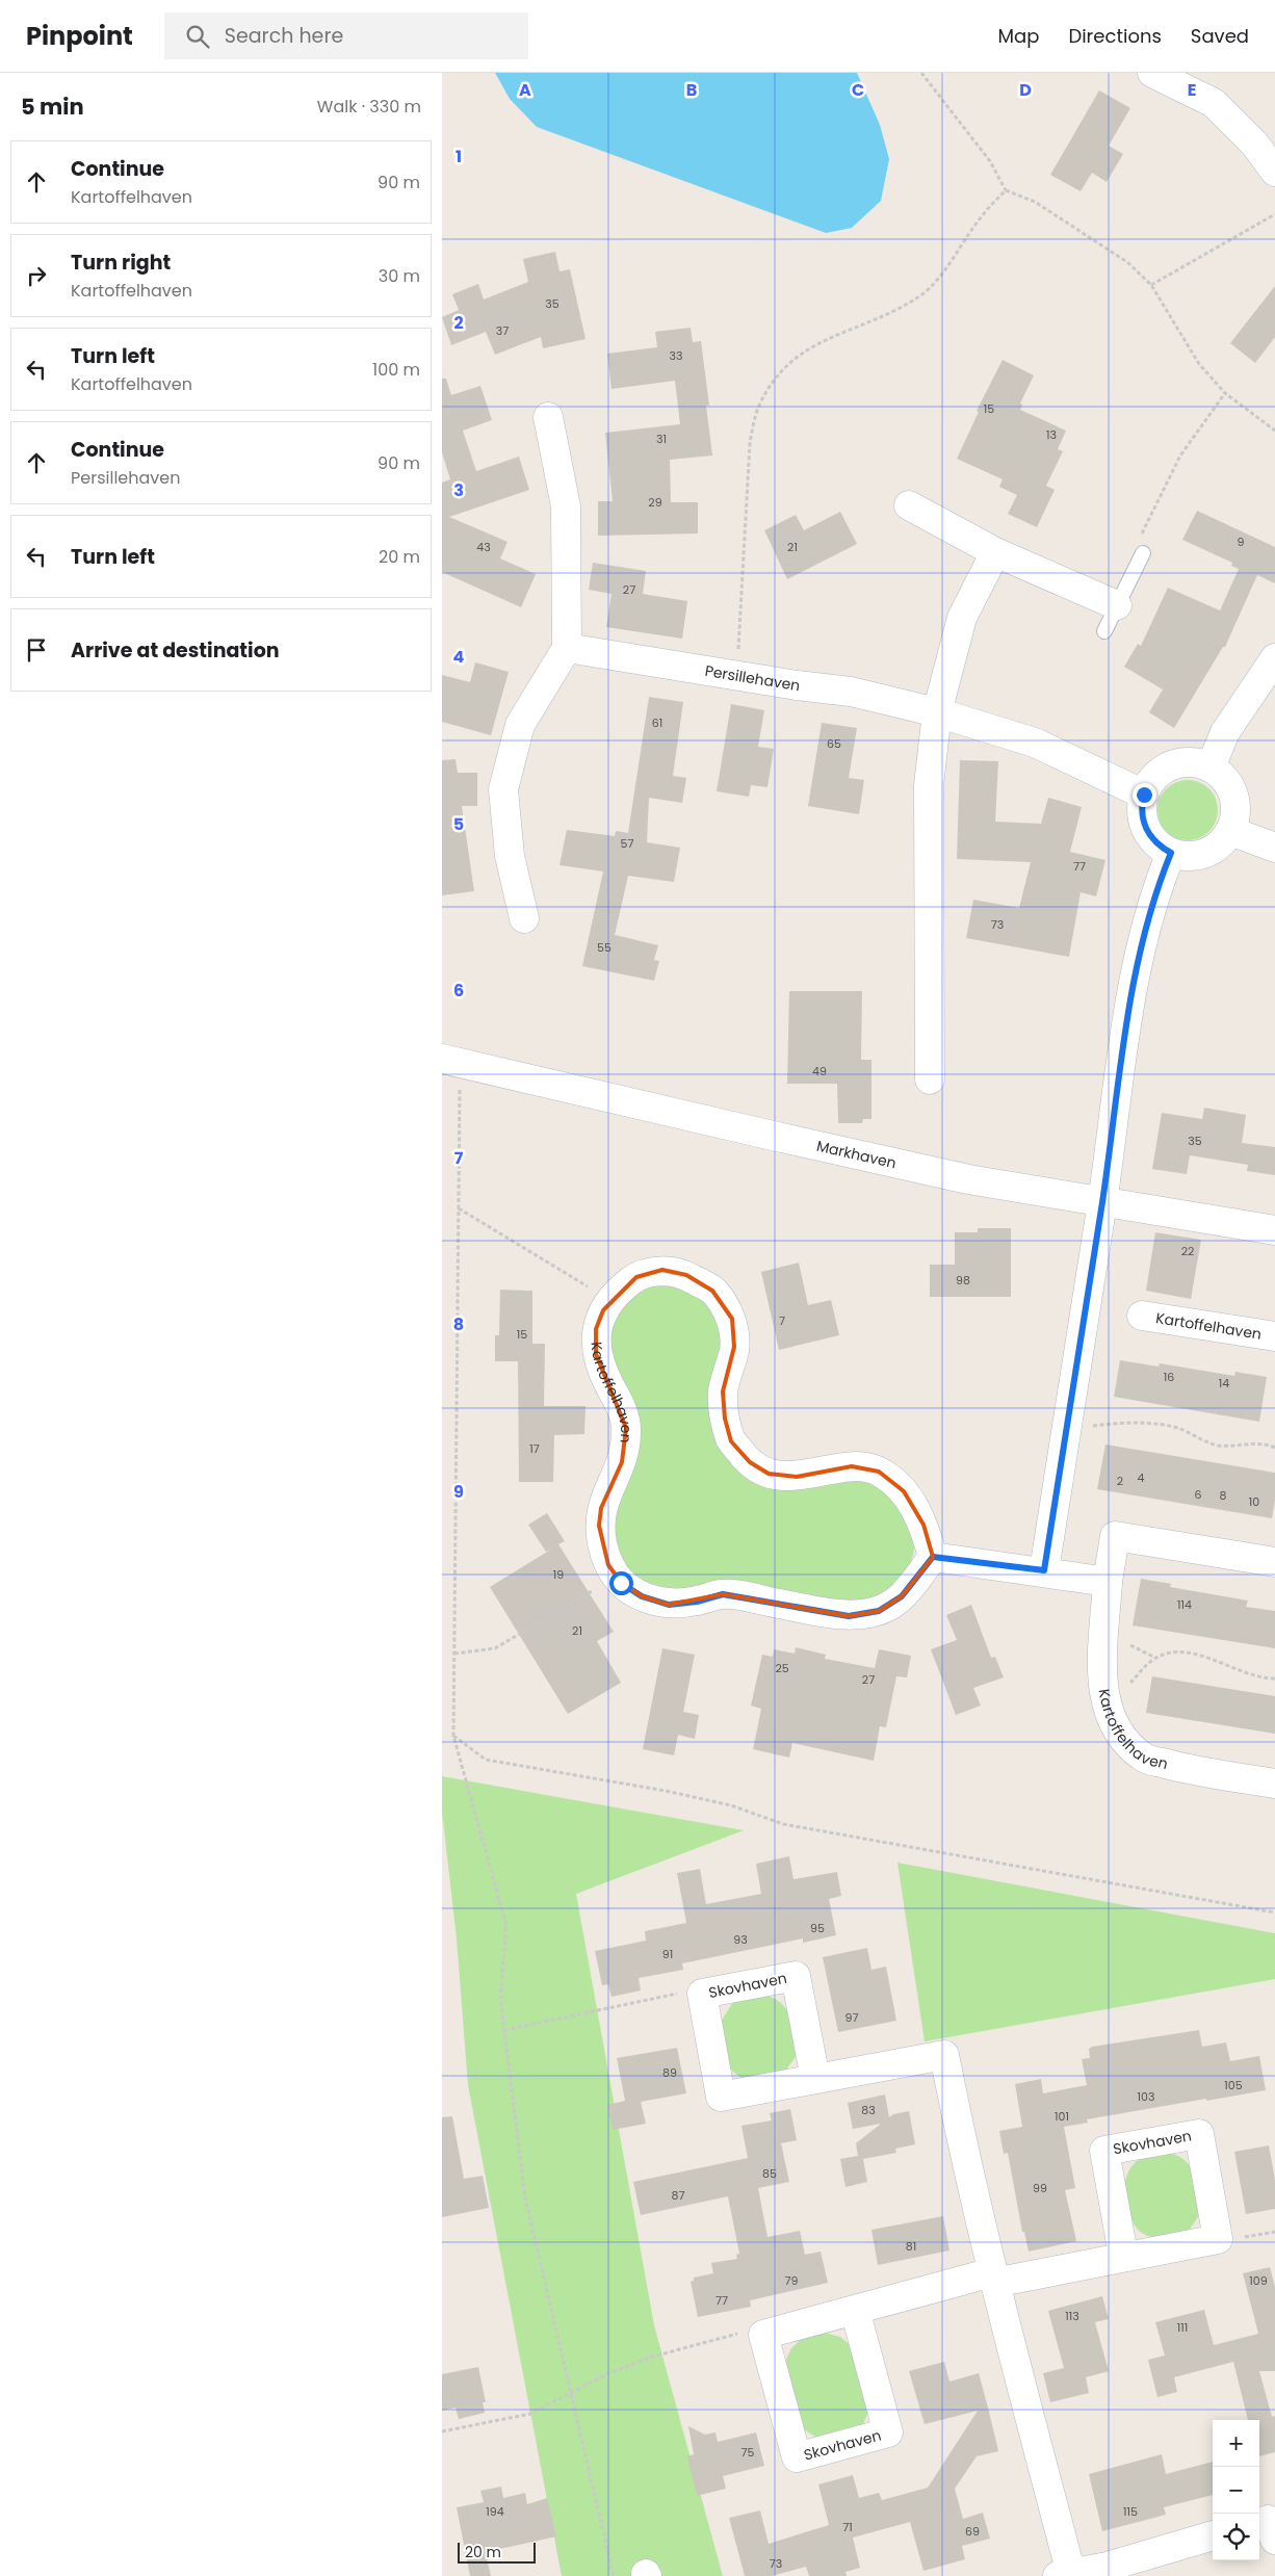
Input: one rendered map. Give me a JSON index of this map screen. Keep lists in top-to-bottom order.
{
  "streets": {
    "street": [
      "Persillehaven",
      "Markhaven",
      "Kartoffelhaven",
      "Skovhaven"
    ]
  },
  "house_numbers": [
    "35",
    "37",
    "33",
    "15",
    "13",
    "31",
    "29",
    "9",
    "43",
    "21",
    "27",
    "61",
    "65",
    "57",
    "77",
    "73",
    "55",
    "49",
    "35",
    "22",
    "98",
    "7",
    "15",
    "16",
    "14",
    "17",
    "4",
    "2",
    "6",
    "8",
    "10",
    "19",
    "114",
    "21",
    "25",
    "27",
    "95",
    "93",
    "91",
    "97",
    "89",
    "105",
    "103",
    "83",
    "101",
    "85",
    "99",
    "87",
    "81",
    "79",
    "109",
    "77",
    "113",
    "111",
    "75",
    "194",
    "115",
    "71",
    "69",
    "73"
  ],
  "scale_bar": "20 m",
  "page": {
    "header": "Pinpoint",
    "search": "Search here",
    "nav": ["Map", "Directions", "Saved"],
    "heading": ["5 min", "Walk · 330 m"],
    "list": [
      ["Continue", "Kartoffelhaven", "90 m"],
      ["Turn right", "Kartoffelhaven", "30 m"],
      ["Turn left", "Kartoffelhaven", "100 m"],
      ["Continue", "Persillehaven", "90 m"],
      ["Turn left", "20 m"],
      "Arrive at destination"
    ],
    "map_buttons": ["+", "−"],
    "scale": "20 m"
  },
  "grid": {
    "columns": [
      "A",
      "B",
      "C",
      "D",
      "E"
    ],
    "rows": [
      "1",
      "2",
      "3",
      "4",
      "5",
      "6",
      "7",
      "8",
      "9"
    ]
  }
}
